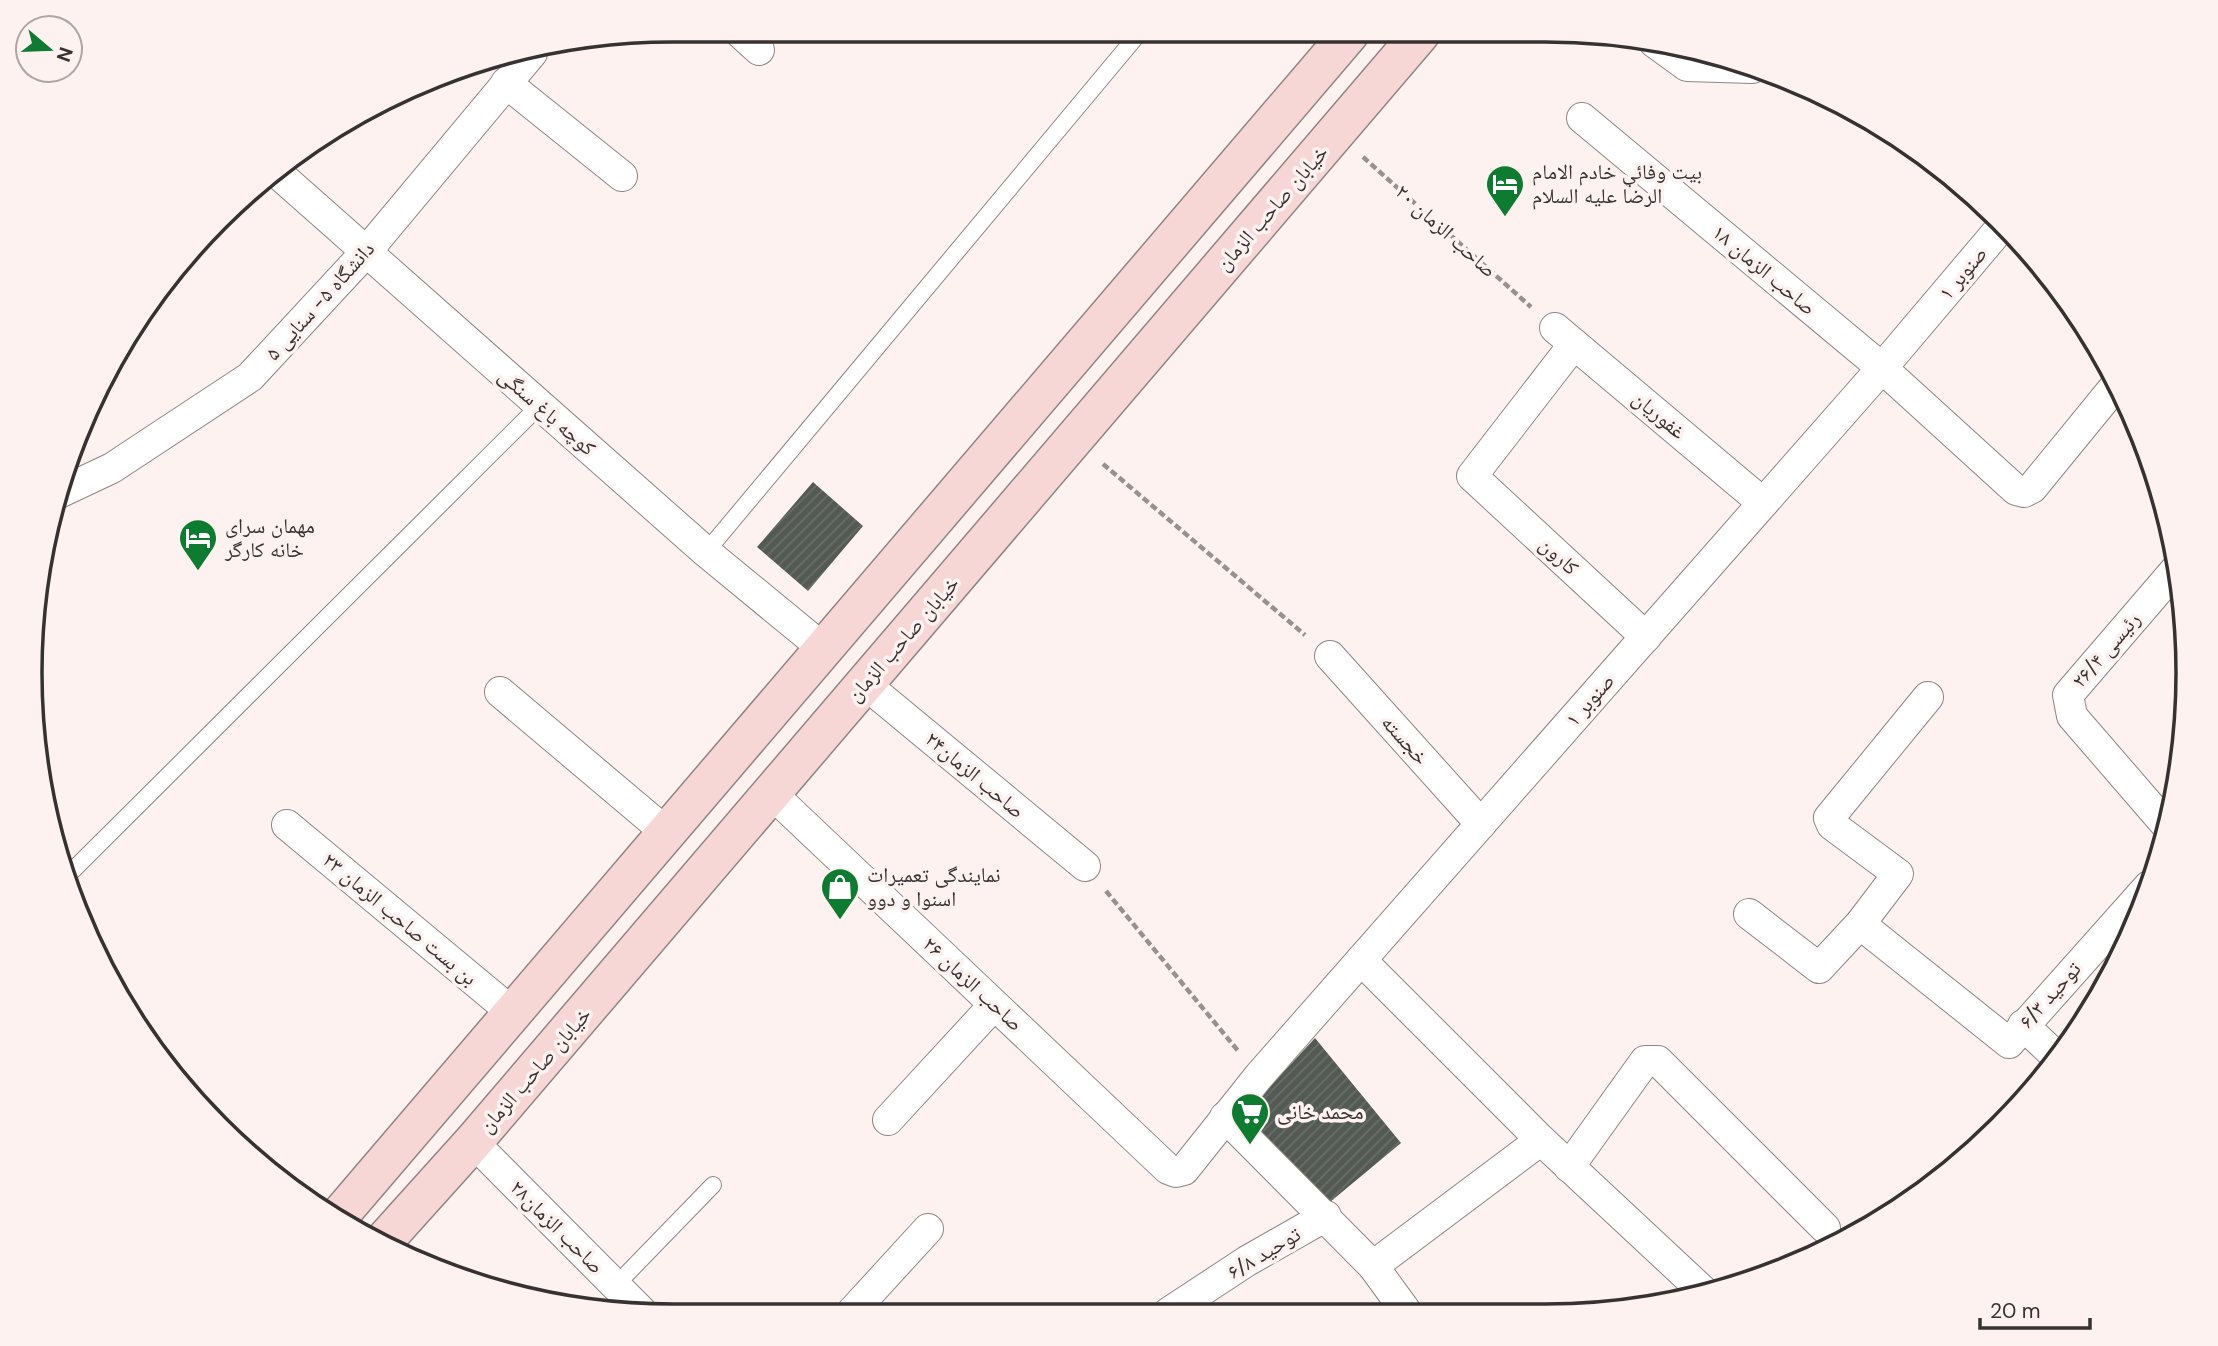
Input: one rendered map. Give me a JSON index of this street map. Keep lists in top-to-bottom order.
{
  "streets": {
    "main road": ["خیابان صاحب الزمان"],
    "street": [
      "صاحب الزمان ۱۸",
      "صنوبر ۱",
      "دانشگاه ۵- سنایی ۵",
      "کوچه باغ سنگی",
      "غفوریان",
      "کارون",
      "رئیسی ۲۶/۴",
      "خجسته",
      "صاحب الزمان۲۴",
      "بن بست صاحب الزمان ۲۳",
      "صاحب الزمان ۲۶",
      "توحید ۶/۳",
      "صاحب الزمان۲۸",
      "توحید ۶/۸"
    ],
    "path": ["صاحب الزمان ۲۰"]
  },
  "crossings": [
    ["خیابان صاحب الزمان", "صاحب الزمان ۲۰"],
    ["خیابان صاحب الزمان", "صاحب الزمان۲۴"],
    ["خیابان صاحب الزمان", "صاحب الزمان ۲۶"],
    ["خیابان صاحب الزمان", "صاحب الزمان۲۸"],
    ["صاحب الزمان ۲۰", "غفوریان"],
    ["صاحب الزمان ۲۰", "کارون"],
    ["صاحب الزمان ۱۸", "صنوبر ۱"],
    ["صنوبر ۱", "غفوریان"],
    ["صنوبر ۱", "کارون"],
    ["صنوبر ۱", "خجسته"],
    ["صنوبر ۱", "صاحب الزمان ۲۶"],
    ["دانشگاه ۵- سنایی ۵", "کوچه باغ سنگی"],
    ["غفوریان", "کارون"]
  ],
  "places": {
    "hotel": ["بيت وفائي خادم الامام الرضا عليه السلام", "مهمان سرای خانه کارگر"],
    "shop": ["نمایندگی تعمیرات اسنوا و دوو"],
    "supermarket": ["محمد خانی"]
  },
  "scale_bar": "20 m",
  "north": "right"
}
